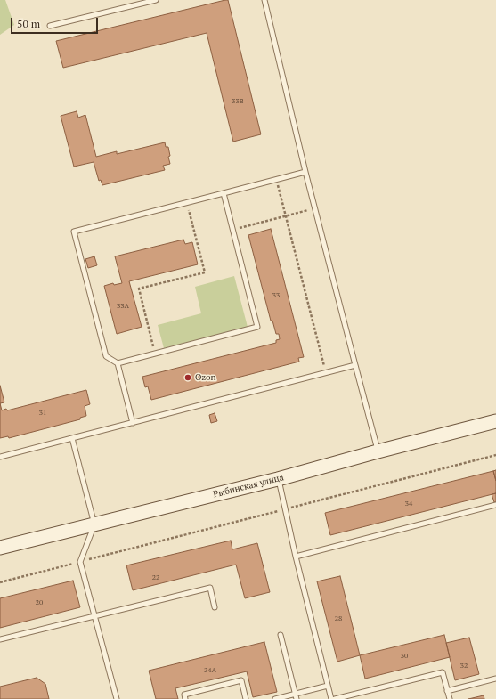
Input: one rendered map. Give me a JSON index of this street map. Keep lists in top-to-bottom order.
{
  "streets": {
    "main road": ["Рыбинская улица"]
  },
  "places": ["Ozon"],
  "house_numbers": [
    "33В",
    "33",
    "33А",
    "31",
    "34",
    "22",
    "20",
    "28",
    "30",
    "32",
    "24А"
  ],
  "scale_bar": "50 m"
}
